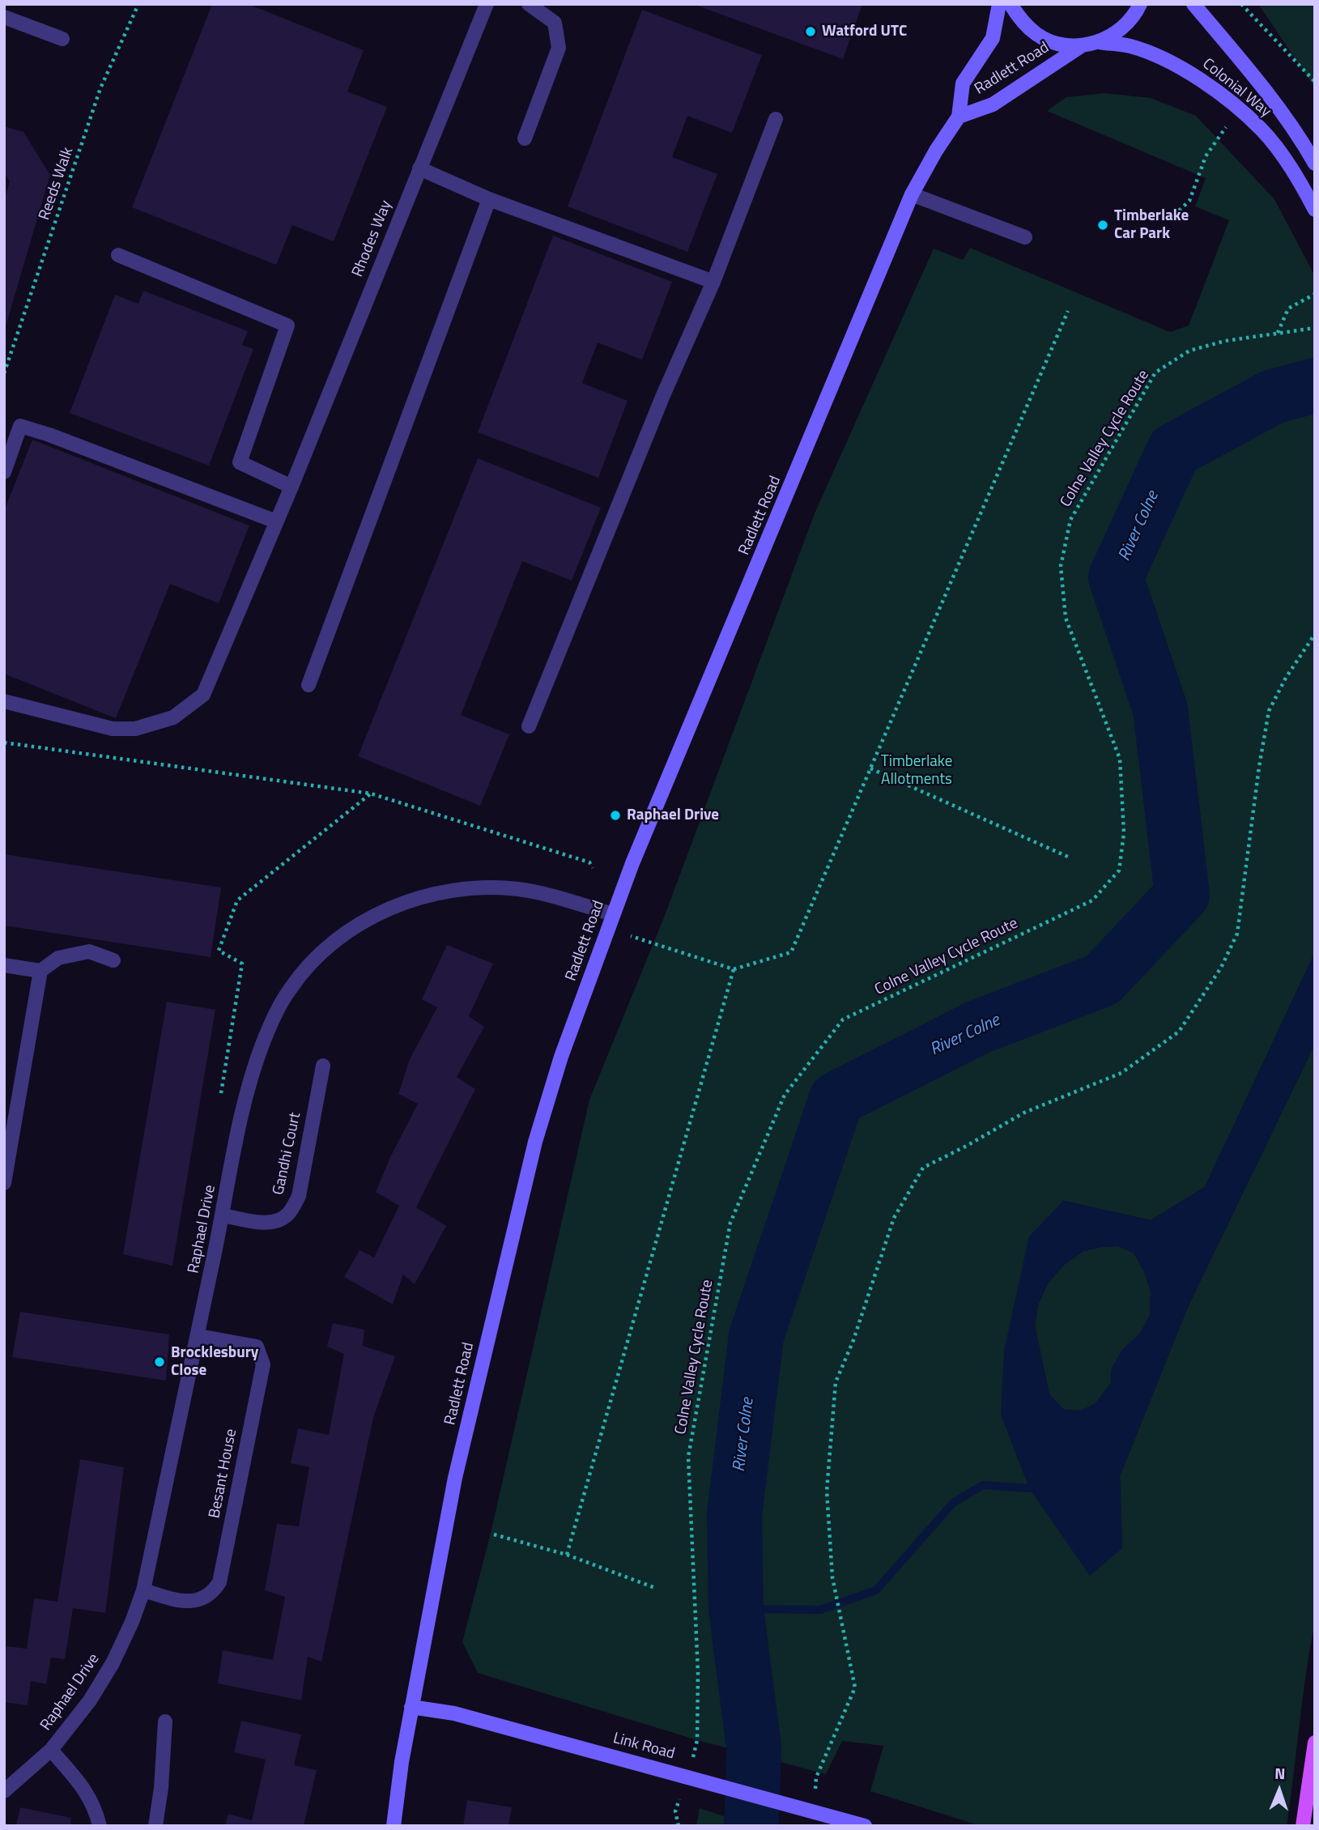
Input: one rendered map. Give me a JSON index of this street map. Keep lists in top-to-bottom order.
{
  "streets": {
    "street": [
      "Radlett Road",
      "Colonial Way",
      "Rhodes Way",
      "Gandhi Court",
      "Raphael Drive",
      "Besant House",
      "Link Road"
    ],
    "path": ["Reeds Walk", "Colne Valley Cycle Route"]
  },
  "crossings": [
    ["Radlett Road", "Raphael Drive"],
    ["Radlett Road", "Link Road"],
    ["Gandhi Court", "Raphael Drive"],
    ["Raphael Drive", "Besant House"]
  ],
  "water": ["River Colne"],
  "parks": ["Timberlake Allotments"],
  "places": [
    "Watford UTC",
    "Timberlake Car Park",
    "Raphael Drive",
    "Brocklesbury Close"
  ],
  "north": "top"
}
